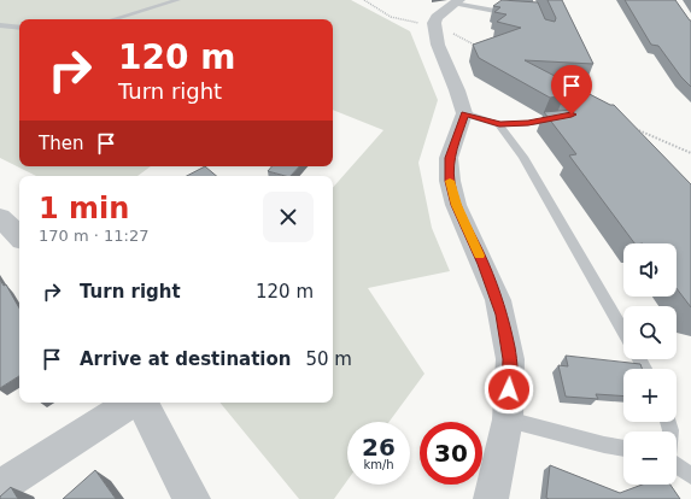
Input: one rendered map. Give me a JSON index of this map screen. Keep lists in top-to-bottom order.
{
  "page": {
    "turn": ["120 m", "Turn right"],
    "then": "Then",
    "heading": ["1 min", "170 m · 11:27"],
    "map_buttons": ["+", "−"],
    "list": [
      {
        "name": "Turn right",
        "value": "120 m"
      },
      {
        "name": "Arrive at destination",
        "value": "50 m"
      }
    ],
    "speed": "26 km/h",
    "limit": "30"
  }
}
